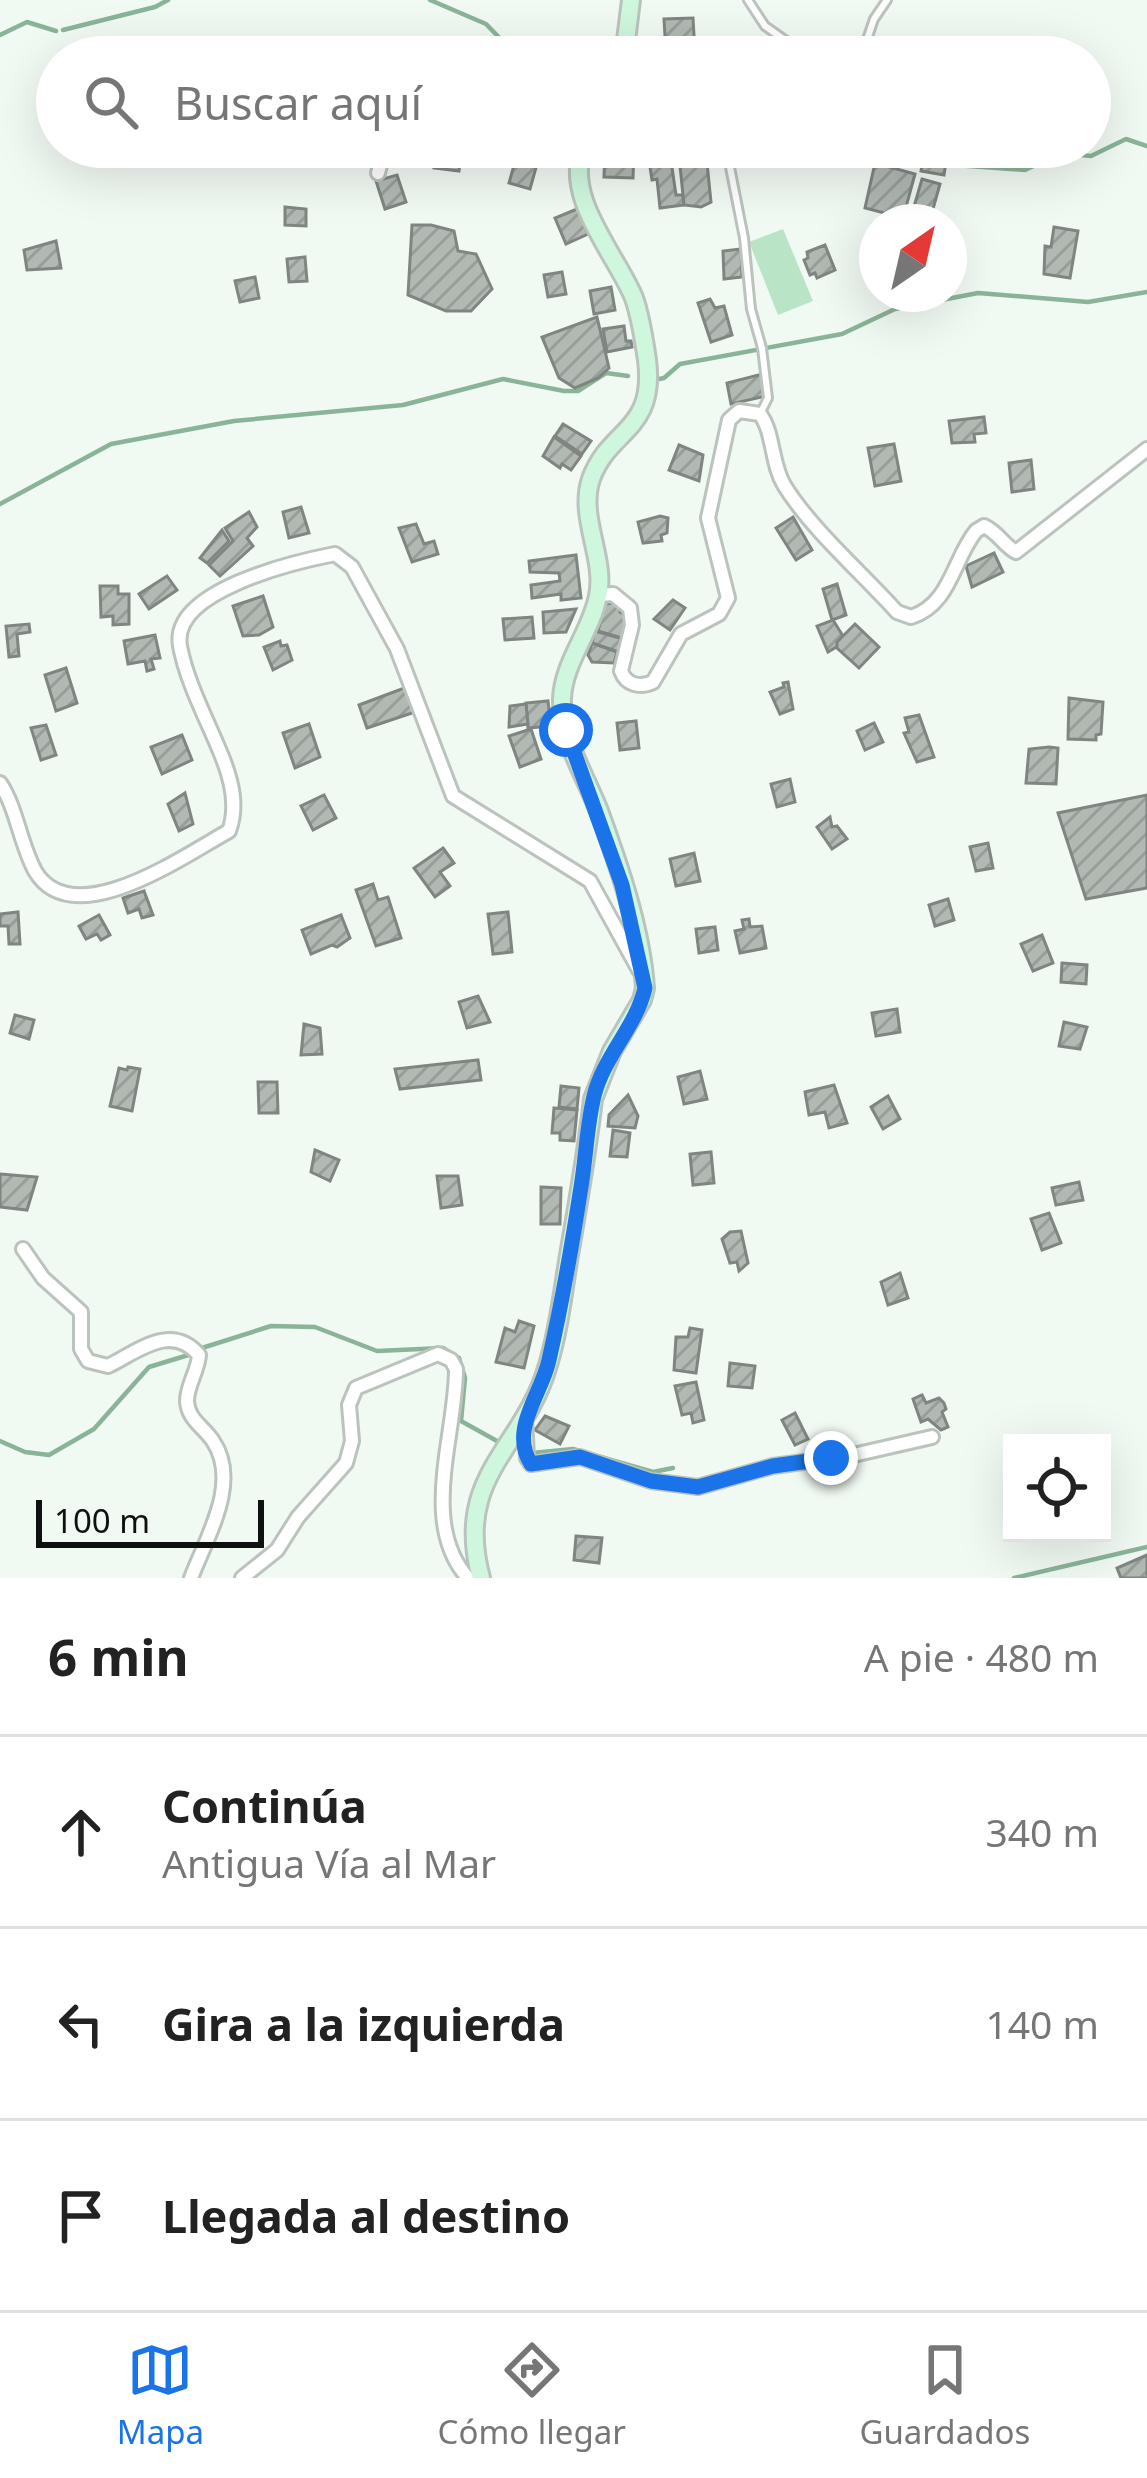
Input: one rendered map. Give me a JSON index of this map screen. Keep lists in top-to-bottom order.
{
  "scale_bar": "100 m",
  "north": "top right",
  "page": {
    "search": "Buscar aquí",
    "scale": "100 m",
    "heading": ["6 min", "A pie · 480 m"],
    "list": [
      ["Continúa", "Antigua Vía al Mar", "340 m"],
      ["Gira a la izquierda", "140 m"],
      "Llegada al destino"
    ],
    "nav": ["Mapa", "Cómo llegar", "Guardados"]
  }
}
